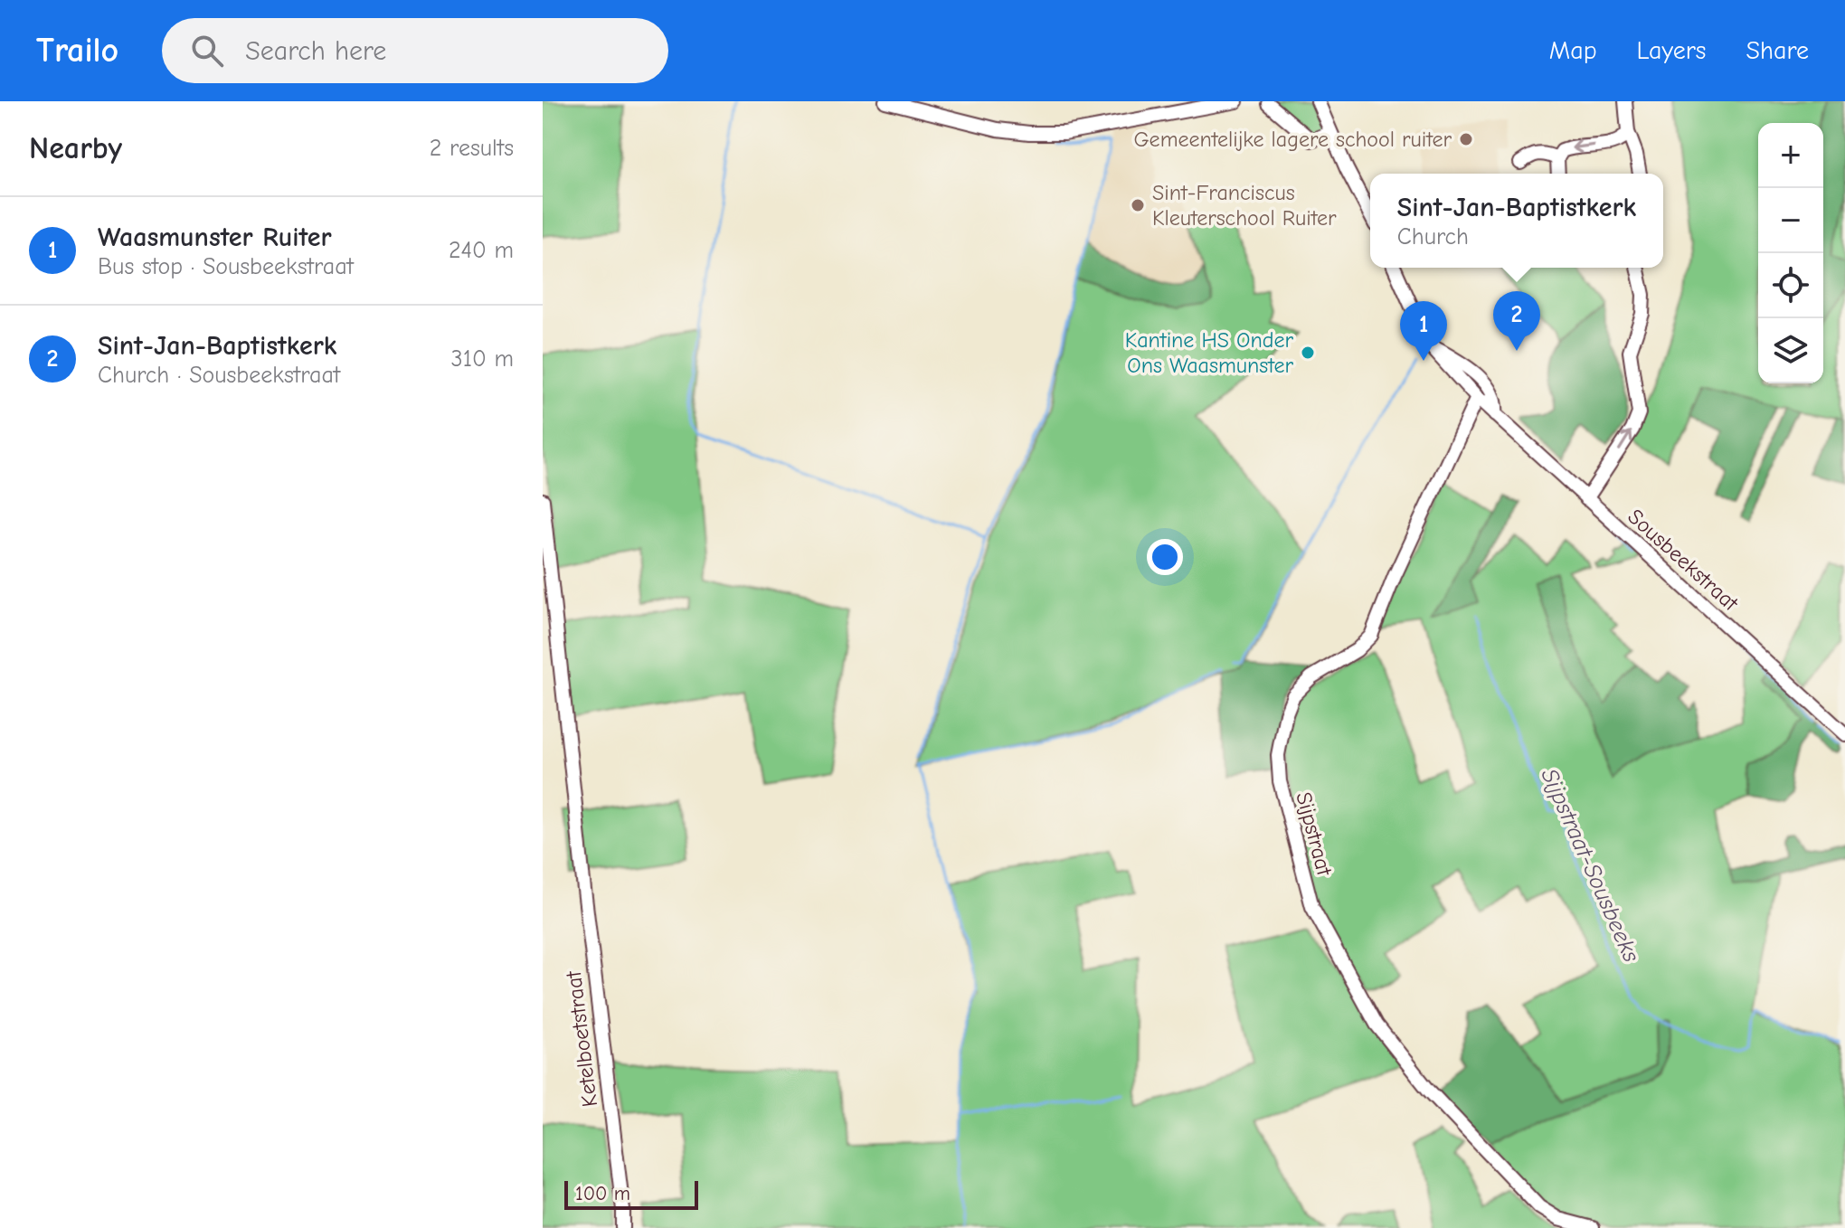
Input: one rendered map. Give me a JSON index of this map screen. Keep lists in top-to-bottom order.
{
  "streets": {
    "street": ["Sousbeekstraat", "Sijpstraat", "Ketelboetstraat"]
  },
  "crossings": [
    ["Sousbeekstraat", "Sijpstraat"]
  ],
  "water": ["Sijpstraat-Sousbeeks"],
  "places": ["Gemeentelijke lagere school ruiter", "Sint-Franciscus Kleuterschool Ruiter", "Kantine HS Onder Ons Waasmunster"],
  "scale_bar": "100 m",
  "page": {
    "header": "Trailo",
    "search": "Search here",
    "nav": ["Map", "Layers", "Share"],
    "heading": ["Nearby", "2 results"],
    "map_buttons": ["+", "−"],
    "popup": ["Sint-Jan-Baptistkerk", "Church"],
    "list": [
      {
        "mark": "1",
        "name": "Waasmunster Ruiter",
        "note": "Bus stop · Sousbeekstraat",
        "value": "240 m"
      },
      {
        "mark": "2",
        "name": "Sint-Jan-Baptistkerk",
        "note": "Church · Sousbeekstraat",
        "value": "310 m"
      }
    ],
    "pins": ["2", "1"],
    "scale": "100 m"
  }
}
